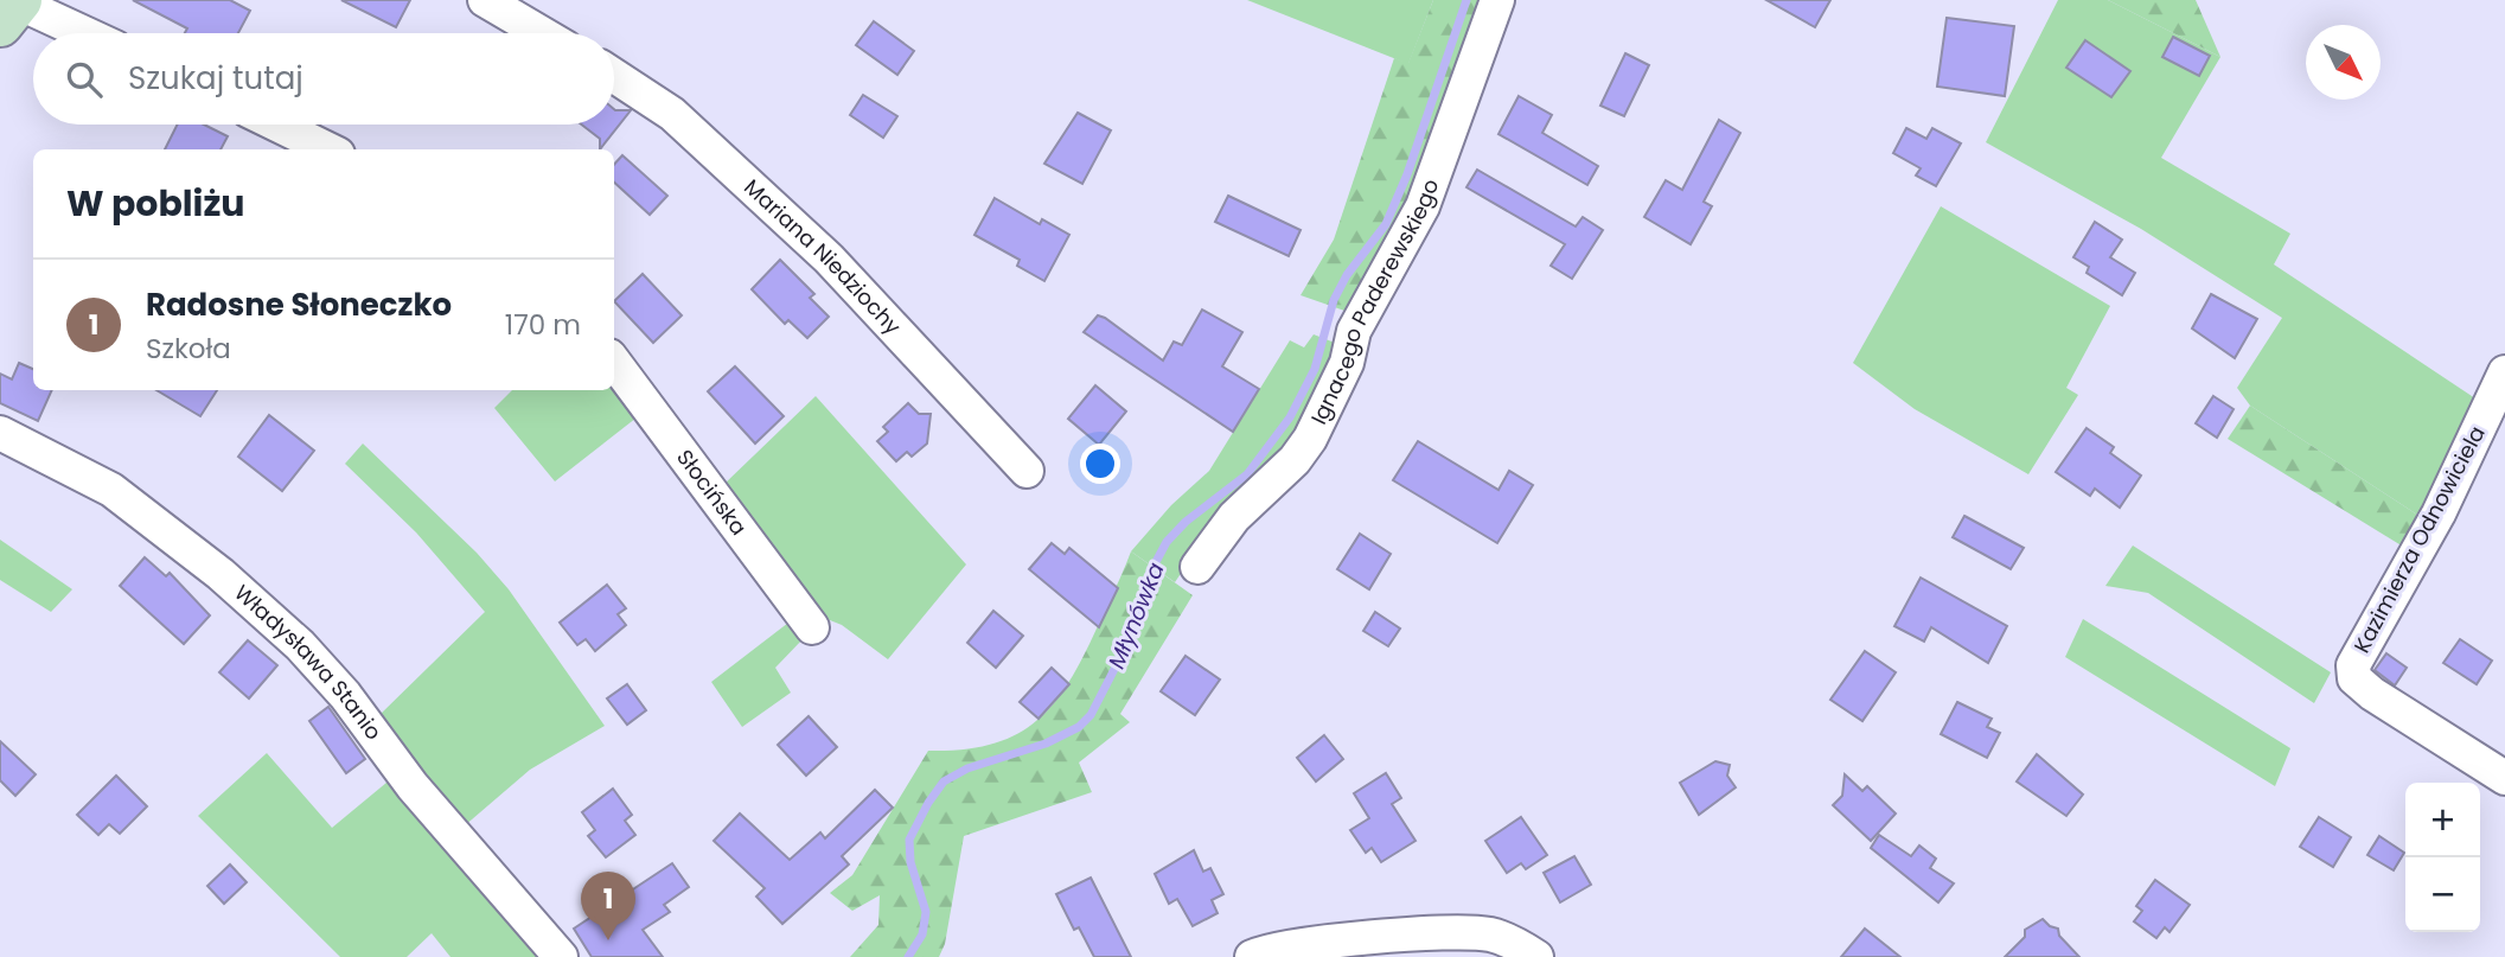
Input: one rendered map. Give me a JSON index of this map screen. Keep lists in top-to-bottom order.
{
  "streets": {
    "street": [
      "Mariana Niedziochy",
      "Ignacego Paderewskiego",
      "Słocińska",
      "Kazimierza Odnowiciela",
      "Władysława Stanio"
    ]
  },
  "water": ["Młynówka"],
  "north": "bottom right",
  "page": {
    "search": "Szukaj tutaj",
    "heading": "W pobliżu",
    "list": [
      {
        "mark": "1",
        "name": "Radosne Słoneczko",
        "note": "Szkoła",
        "value": "170 m"
      }
    ],
    "map_buttons": ["+", "−"],
    "pins": "1"
  }
}
